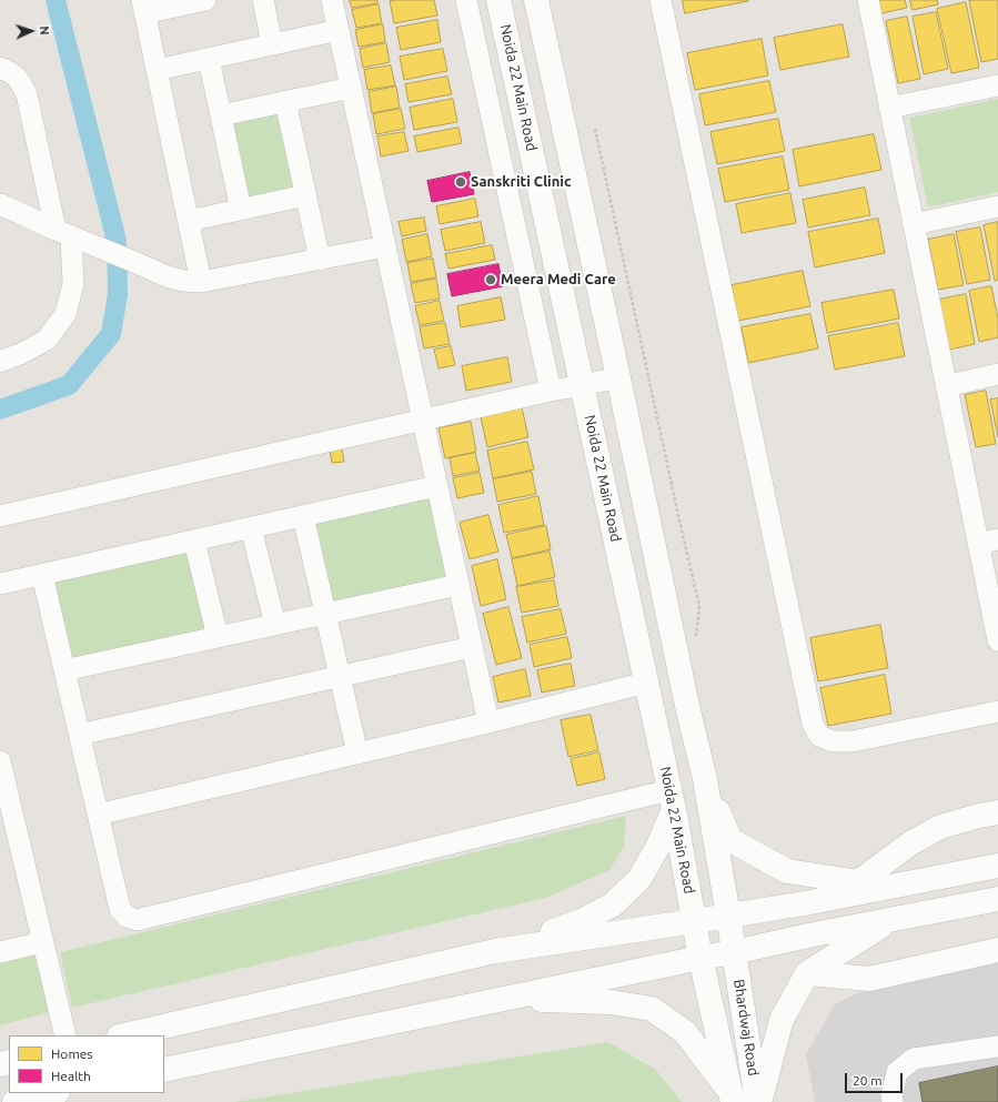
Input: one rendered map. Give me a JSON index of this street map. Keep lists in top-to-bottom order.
{
  "streets": {
    "street": ["Noida 22 Main Road", "Bhardwaj Road"]
  },
  "crossings": [
    ["Noida 22 Main Road", "Bhardwaj Road"]
  ],
  "places": ["Sanskriti Clinic", "Meera Medi Care"],
  "legend": ["Homes", "Health"],
  "scale_bar": "20 m",
  "north": "right"
}
